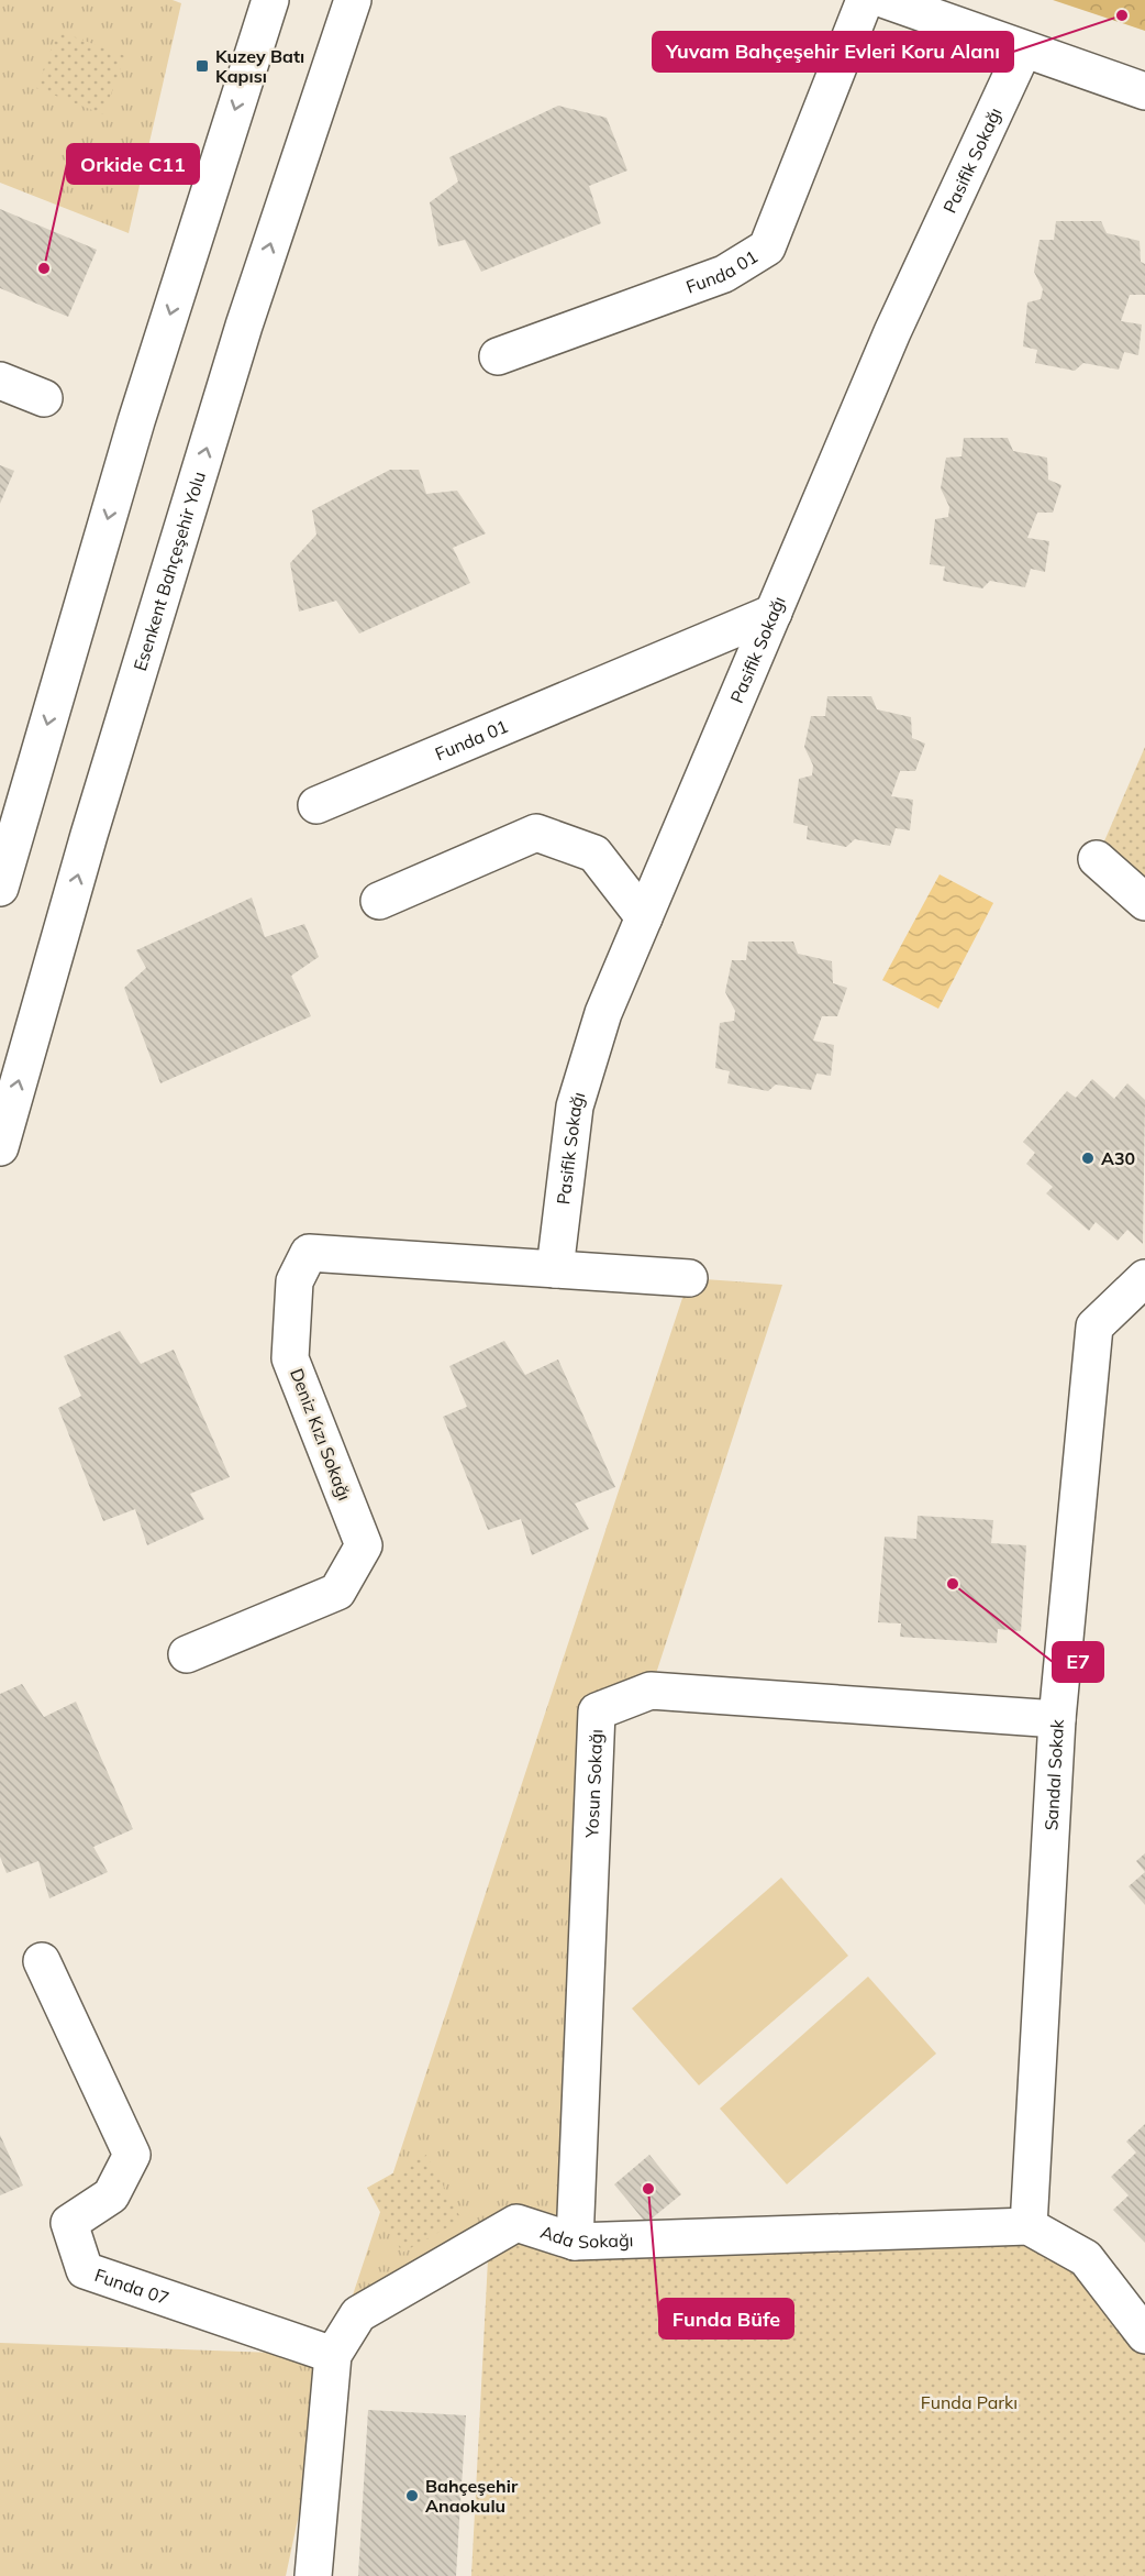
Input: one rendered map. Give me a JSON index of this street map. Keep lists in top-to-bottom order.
{
  "streets": {
    "street": [
      "Pasifik Sokağı",
      "Funda 01",
      "Esenkent Bahçeşehir Yolu",
      "Deniz Kızı Sokağı",
      "Sandal Sokak",
      "Yosun Sokağı",
      "Ada Sokağı",
      "Funda 07"
    ]
  },
  "crossings": [
    ["Pasifik Sokağı", "Funda 01"],
    ["Pasifik Sokağı", "Deniz Kızı Sokağı"],
    ["Sandal Sokak", "Yosun Sokağı"],
    ["Sandal Sokak", "Ada Sokağı"],
    ["Yosun Sokağı", "Ada Sokağı"],
    ["Ada Sokağı", "Funda 07"]
  ],
  "parks": ["Funda Parkı"],
  "places": {
    "other": [
      "Yuvam Bahçeşehir Evleri Koru Alanı",
      "Orkide C11",
      "A30",
      "E7",
      "Funda Büfe",
      "Bahçeşehir Anaokulu"
    ],
    "transit": ["Kuzey Batı Kapısı"]
  }
}
